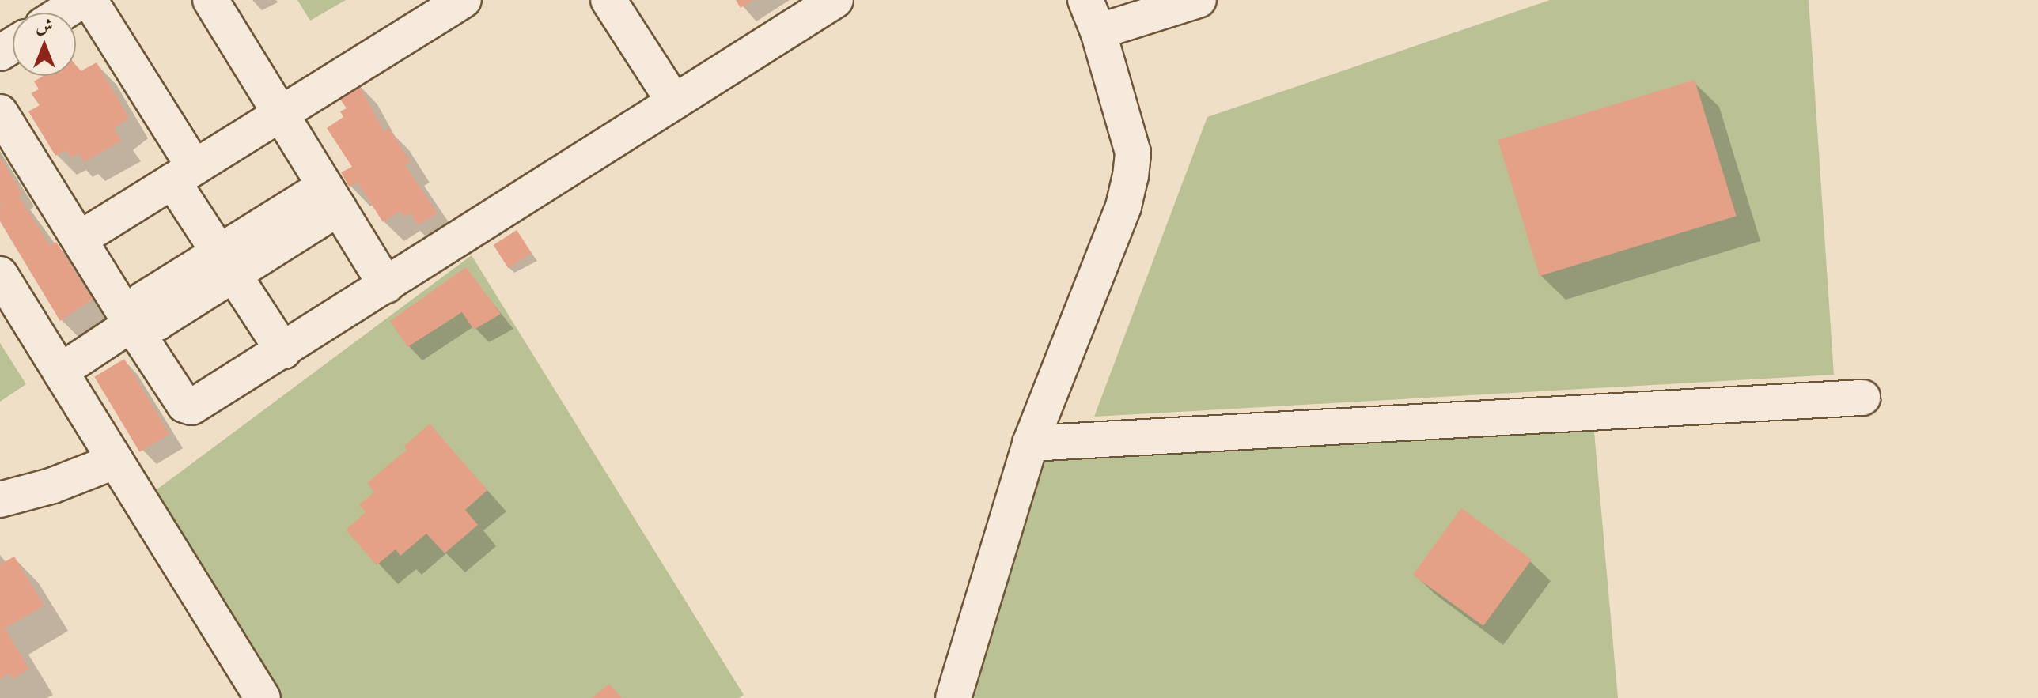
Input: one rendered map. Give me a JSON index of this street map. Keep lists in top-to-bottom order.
{
  "north": "top"
}
